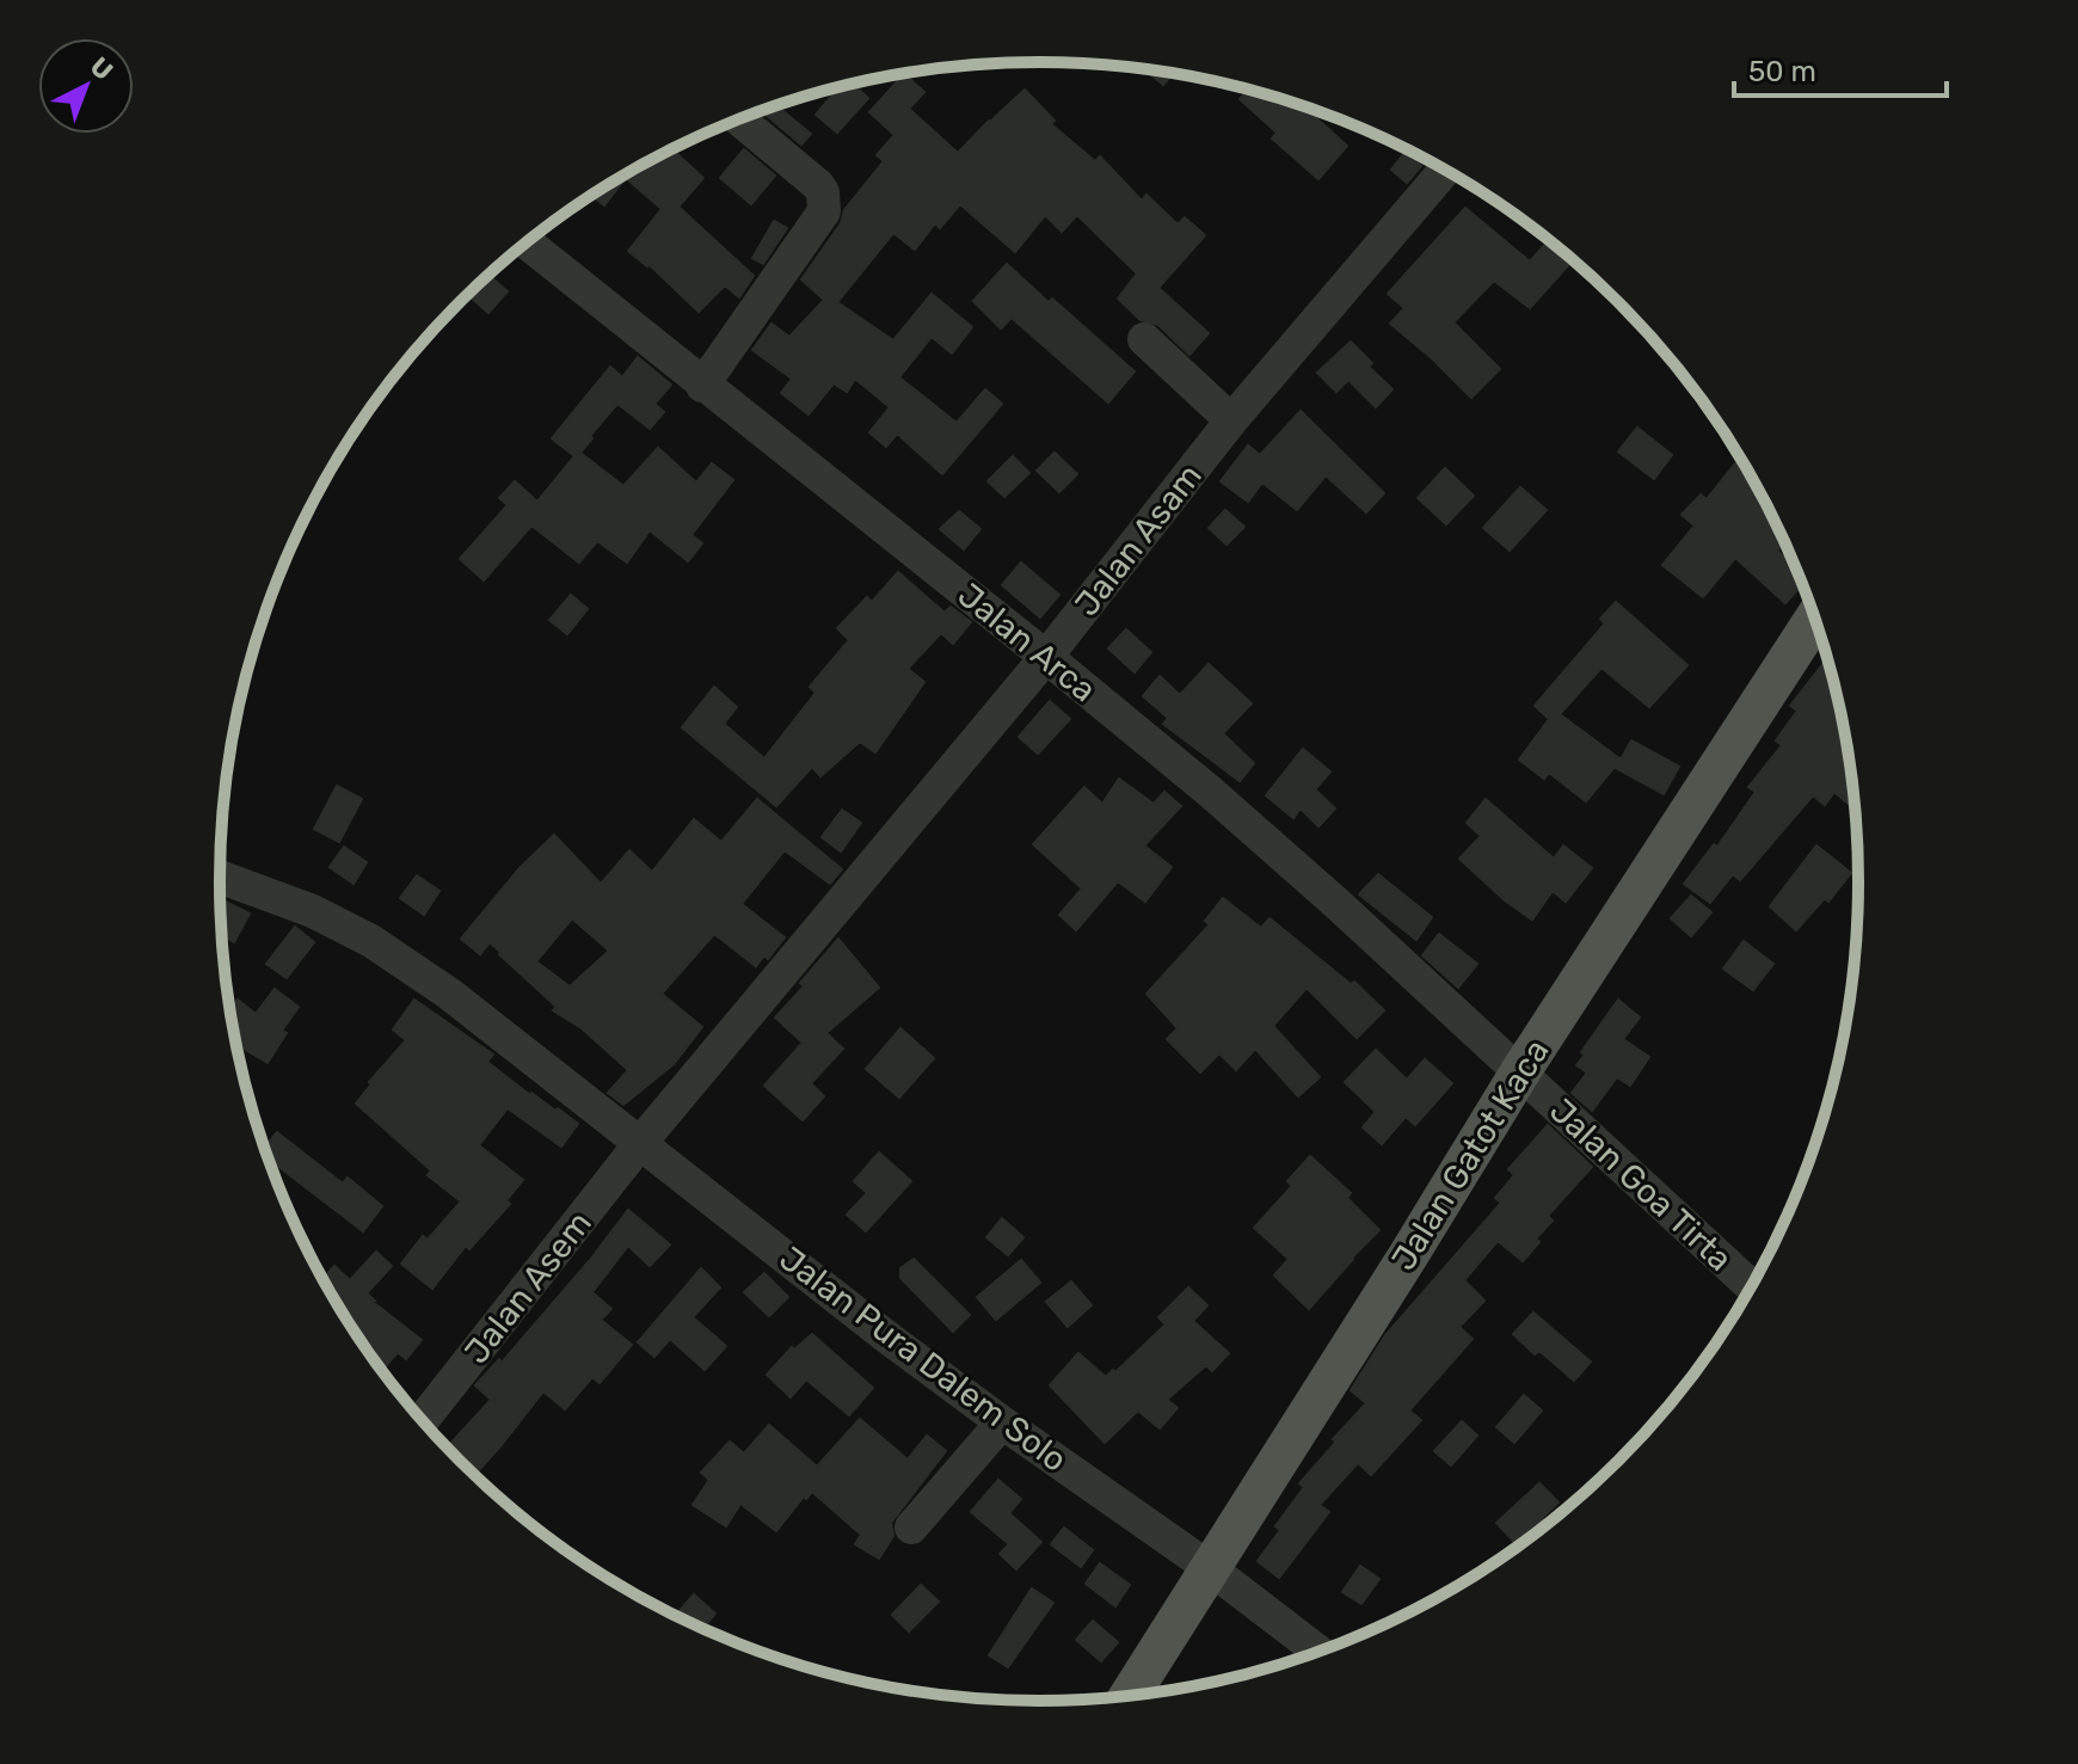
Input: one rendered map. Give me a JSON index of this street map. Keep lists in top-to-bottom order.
{
  "streets": {
    "main road": ["Jalan Gatot Kaca"],
    "street": [
      "Jalan Asam",
      "Jalan Arca",
      "Jalan Goa Tirta",
      "Jalan Asem",
      "Jalan Pura Dalem Solo"
    ]
  },
  "crossings": [
    ["Jalan Asam", "Jalan Arca"],
    ["Jalan Asam", "Jalan Asem"],
    ["Jalan Asam", "Jalan Pura Dalem Solo"],
    ["Jalan Arca", "Jalan Gatot Kaca"],
    ["Jalan Arca", "Jalan Goa Tirta"],
    ["Jalan Gatot Kaca", "Jalan Goa Tirta"],
    ["Jalan Gatot Kaca", "Jalan Pura Dalem Solo"],
    ["Jalan Asem", "Jalan Pura Dalem Solo"]
  ],
  "scale_bar": "50 m",
  "north": "top right"
}
